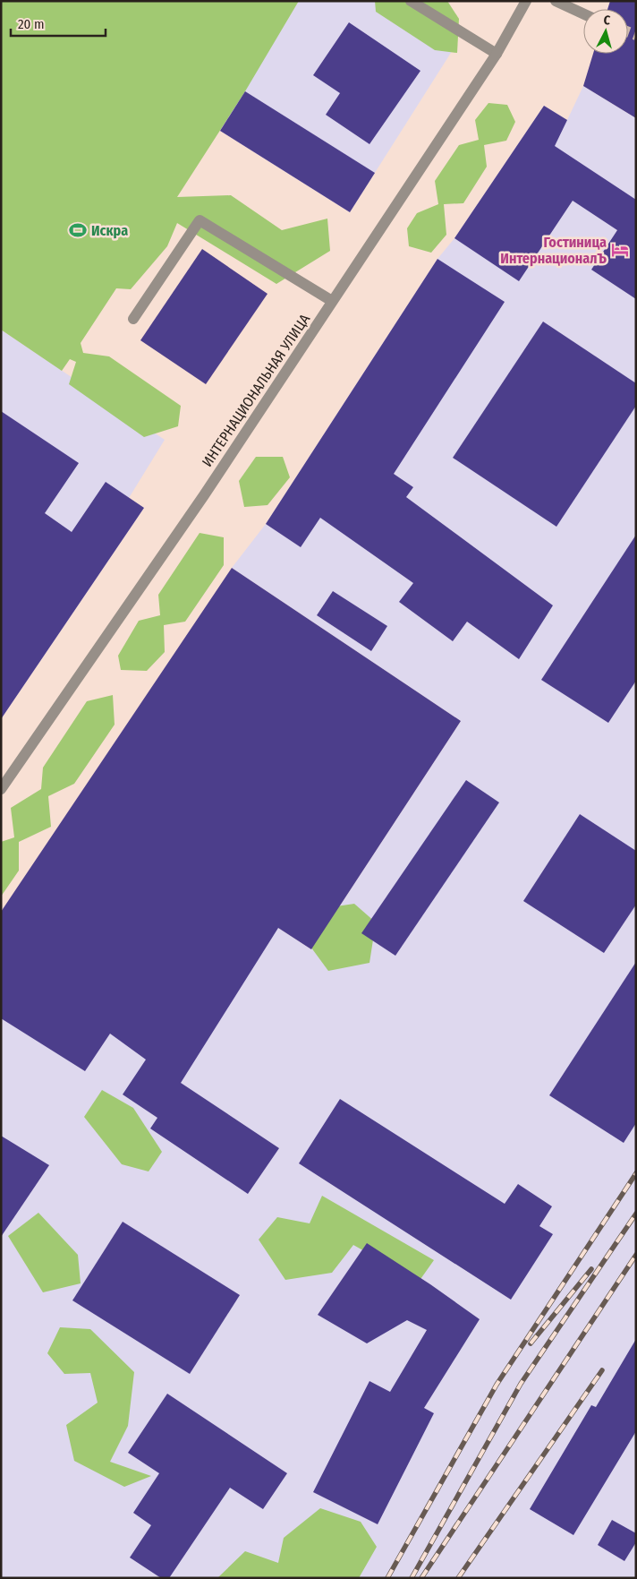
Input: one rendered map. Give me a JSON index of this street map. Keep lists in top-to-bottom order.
{
  "streets": {
    "street": ["ИНТЕРНАЦИОНАЛЬНАЯ УЛИЦА"]
  },
  "places": {
    "sports": ["Искра"],
    "hotel": ["Гостиница ИнтернационалЪ"]
  },
  "scale_bar": "20 m",
  "north": "top"
}
